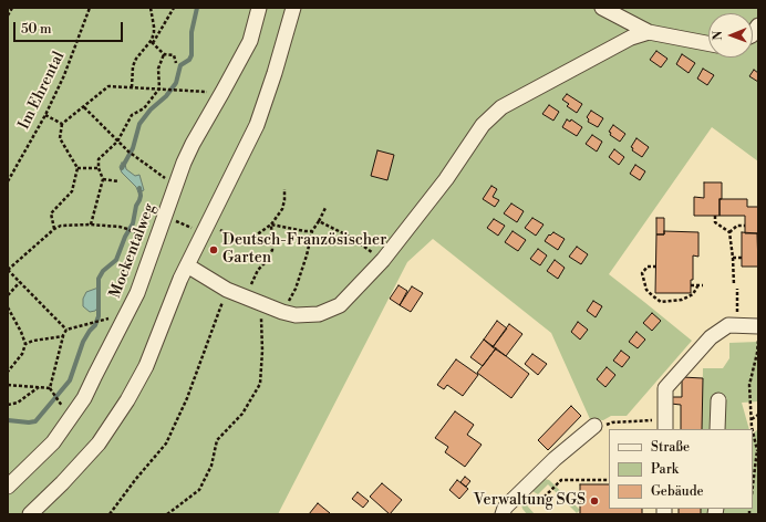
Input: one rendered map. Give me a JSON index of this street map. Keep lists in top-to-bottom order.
{
  "streets": {
    "street": ["Mockentalweg"],
    "path": ["Im Ehrental"]
  },
  "places": ["Deutsch-Französischer Garten", "Verwaltung SGS"],
  "legend": ["Straße", "Park", "Gebäude"],
  "scale_bar": "50 m",
  "north": "left"
}
